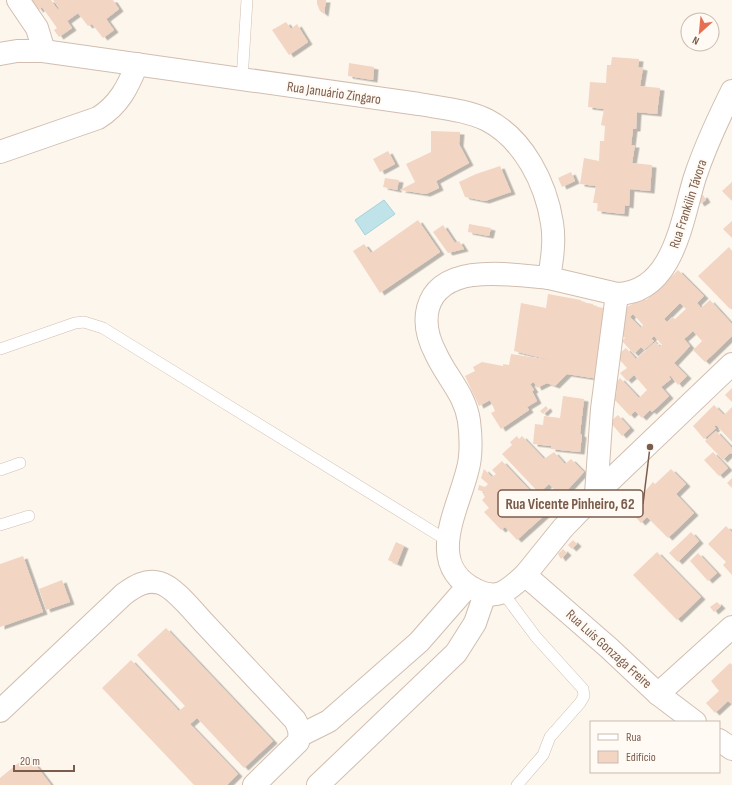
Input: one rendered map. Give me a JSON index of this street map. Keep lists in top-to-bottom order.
{
  "streets": {
    "street": ["Rua Januário Zingaro", "Rua Frankilin Távora", "Rua Luis Gonzaga Freire"]
  },
  "crossings": [
    ["Rua Januário Zingaro", "Rua Frankilin Távora"]
  ],
  "places": ["Rua Vicente Pinheiro, 62"],
  "legend": ["Rua", "Edifício"],
  "scale_bar": "20 m",
  "north": "bottom left"
}
